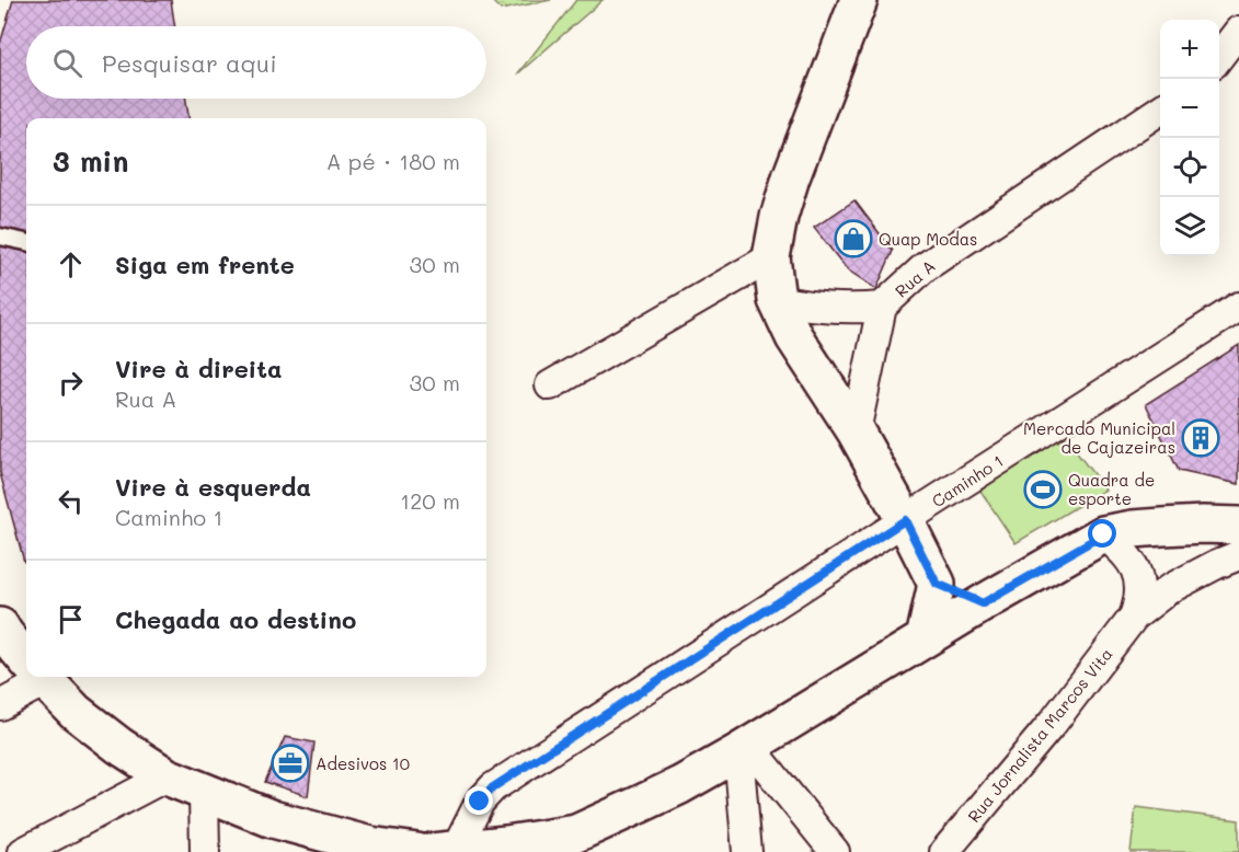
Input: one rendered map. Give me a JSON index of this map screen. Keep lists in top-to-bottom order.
{
  "streets": {
    "street": ["Rua A", "Caminho 1", "Rua Jornalista Marcos Vita"]
  },
  "places": {
    "shop": ["Quap Modas"],
    "building": ["Mercado Municipal de Cajazeiras"],
    "sports": ["Quadra de esporte"],
    "office": ["Adesivos 10"]
  },
  "page": {
    "map_buttons": ["+", "−"],
    "search": "Pesquisar aqui",
    "heading": ["3 min", "A pé · 180 m"],
    "list": [
      ["Siga em frente", "30 m"],
      ["Vire à direita", "Rua A", "30 m"],
      ["Vire à esquerda", "Caminho 1", "120 m"],
      "Chegada ao destino"
    ]
  }
}
